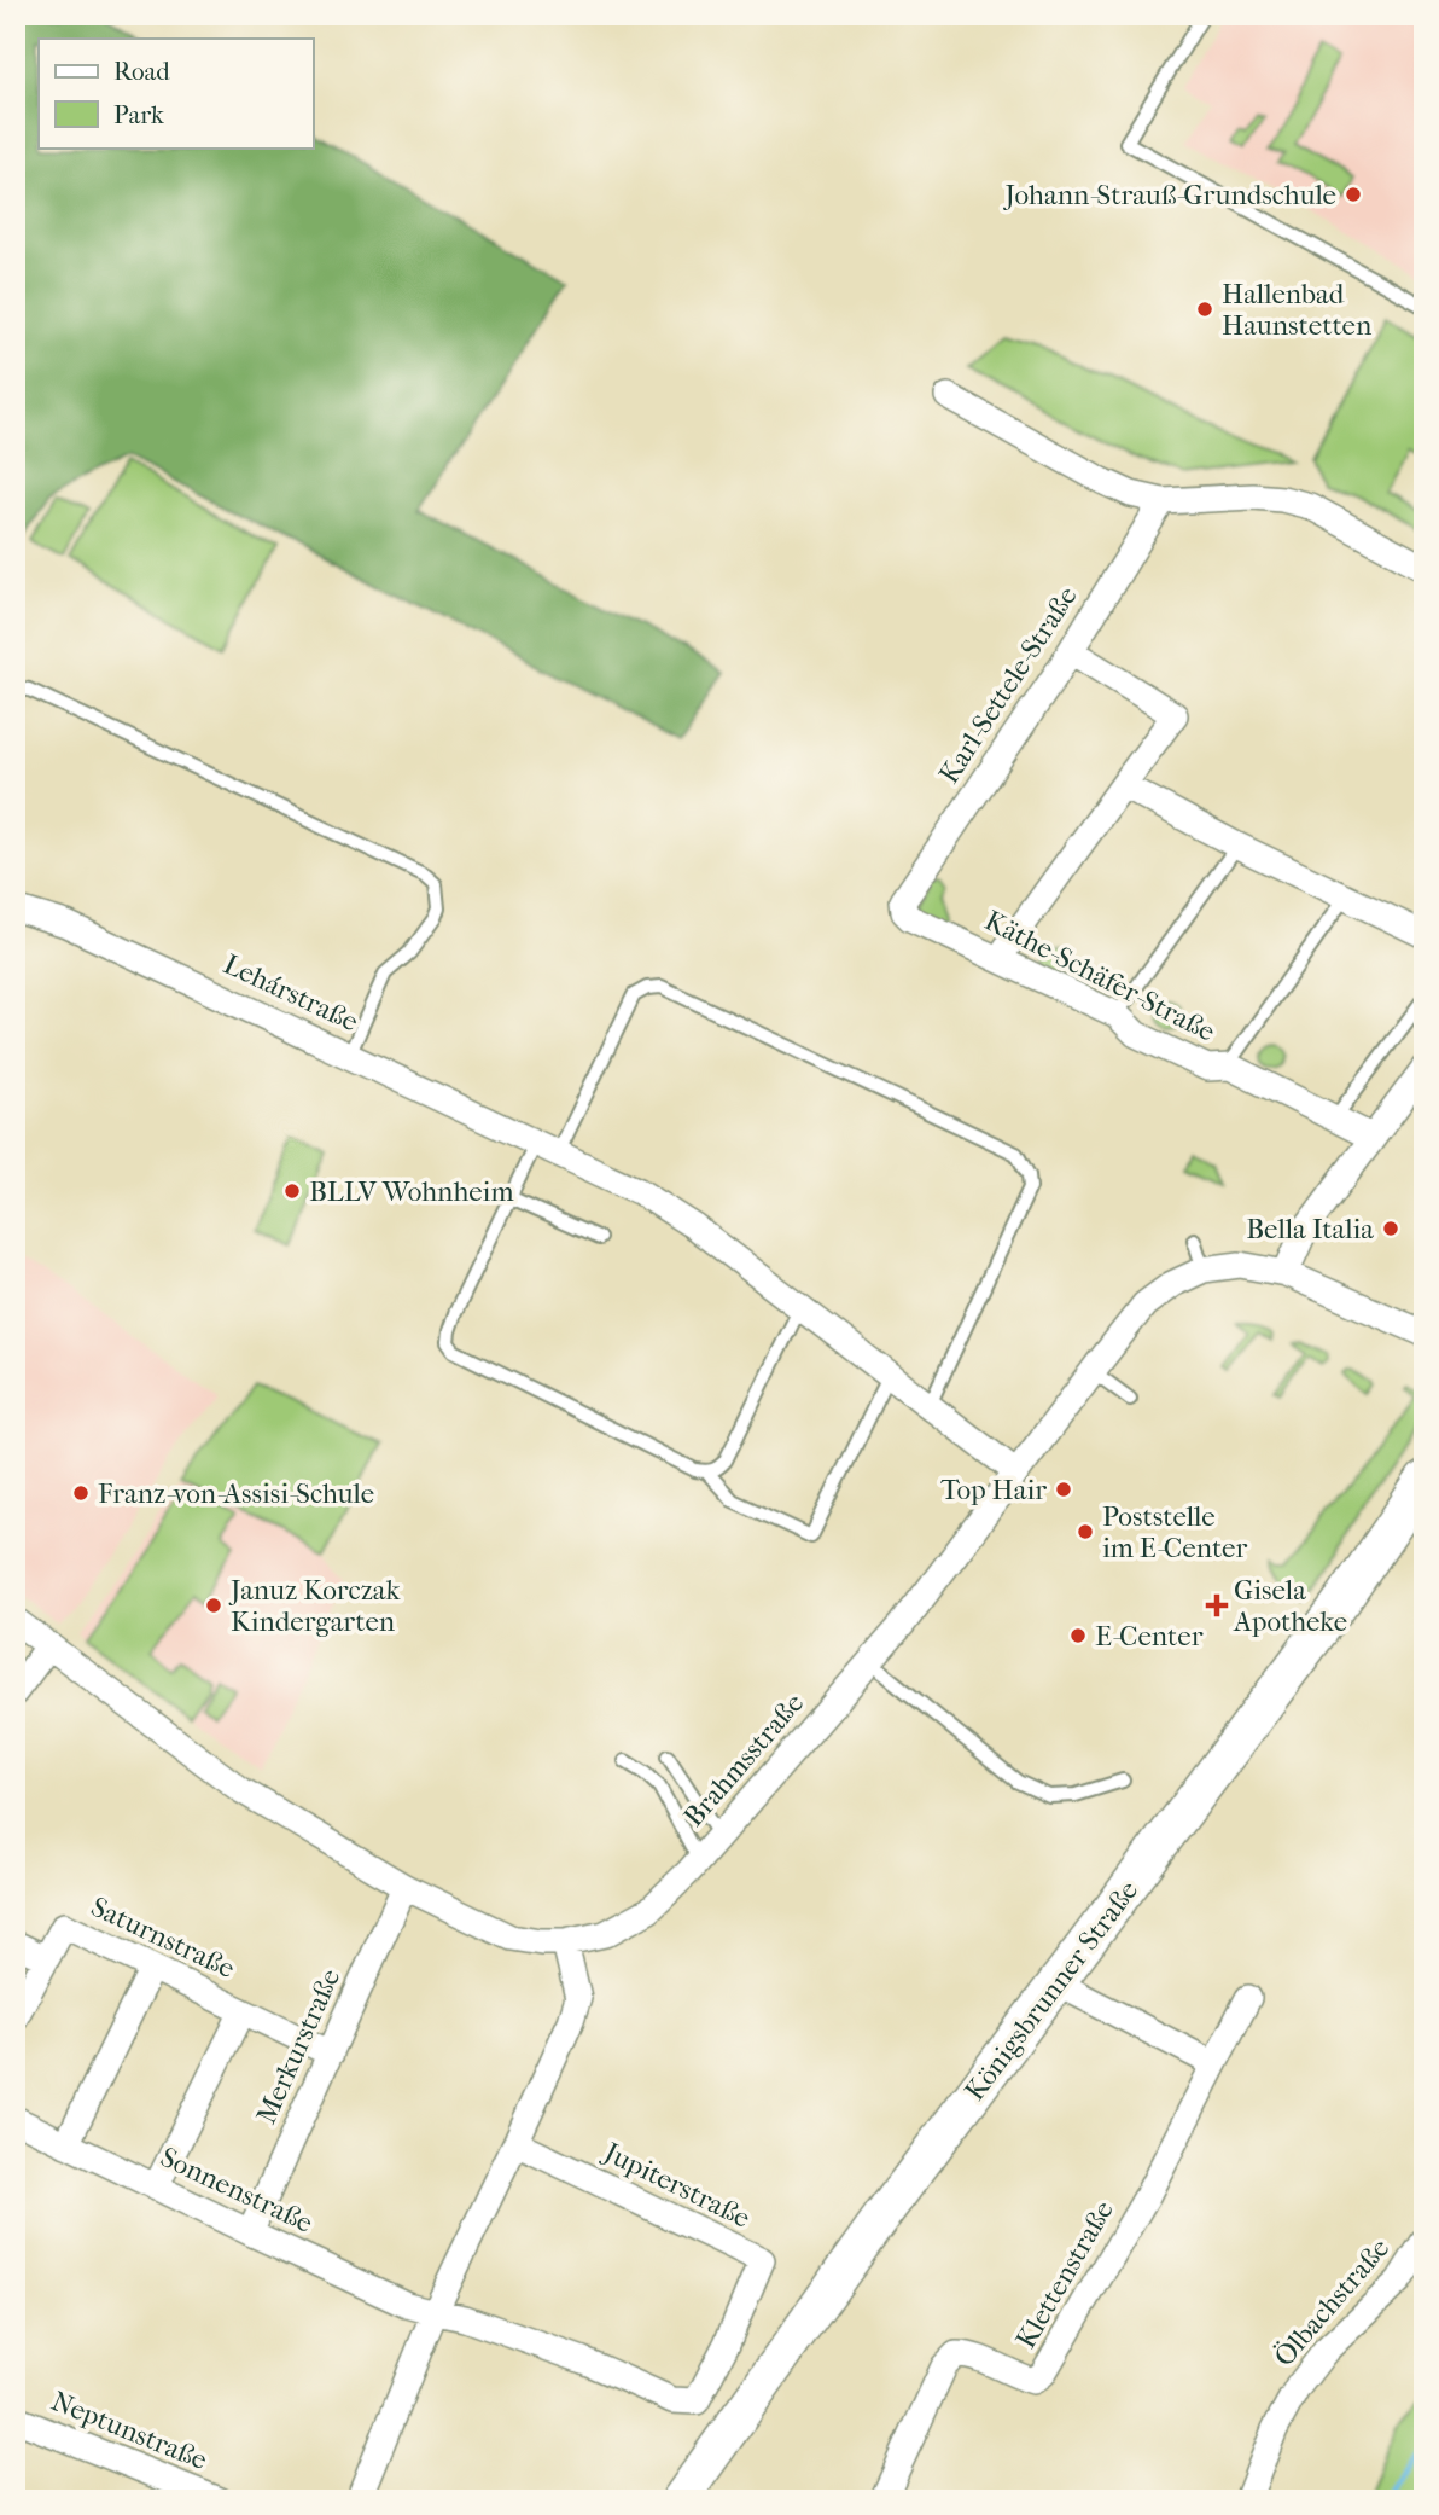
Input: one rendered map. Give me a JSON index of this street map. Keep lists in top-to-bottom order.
{
  "streets": {
    "main road": ["Königsbrunner Straße"],
    "street": [
      "Karl-Settele-Straße",
      "Käthe-Schäfer-Straße",
      "Lehárstraße",
      "Brahmsstraße",
      "Saturnstraße",
      "Merkurstraße",
      "Jupiterstraße",
      "Sonnenstraße",
      "Klettenstraße",
      "Ölbachstraße",
      "Neptunstraße"
    ]
  },
  "crossings": [
    ["Karl-Settele-Straße", "Käthe-Schäfer-Straße"],
    ["Lehárstraße", "Brahmsstraße"],
    ["Brahmsstraße", "Merkurstraße"],
    ["Saturnstraße", "Merkurstraße"],
    ["Merkurstraße", "Sonnenstraße"],
    ["Jupiterstraße", "Sonnenstraße"]
  ],
  "places": {
    "other": [
      "Johann-Strauß-Grundschule",
      "Hallenbad Haunstetten",
      "BLLV Wohnheim",
      "Bella Italia",
      "Top Hair",
      "Franz-von-Assisi-Schule",
      "Poststelle im E-Center",
      "Januz Korczak Kindergarten",
      "E-Center"
    ],
    "health": ["Gisela Apotheke"]
  },
  "legend": ["Road", "Park"]
}
